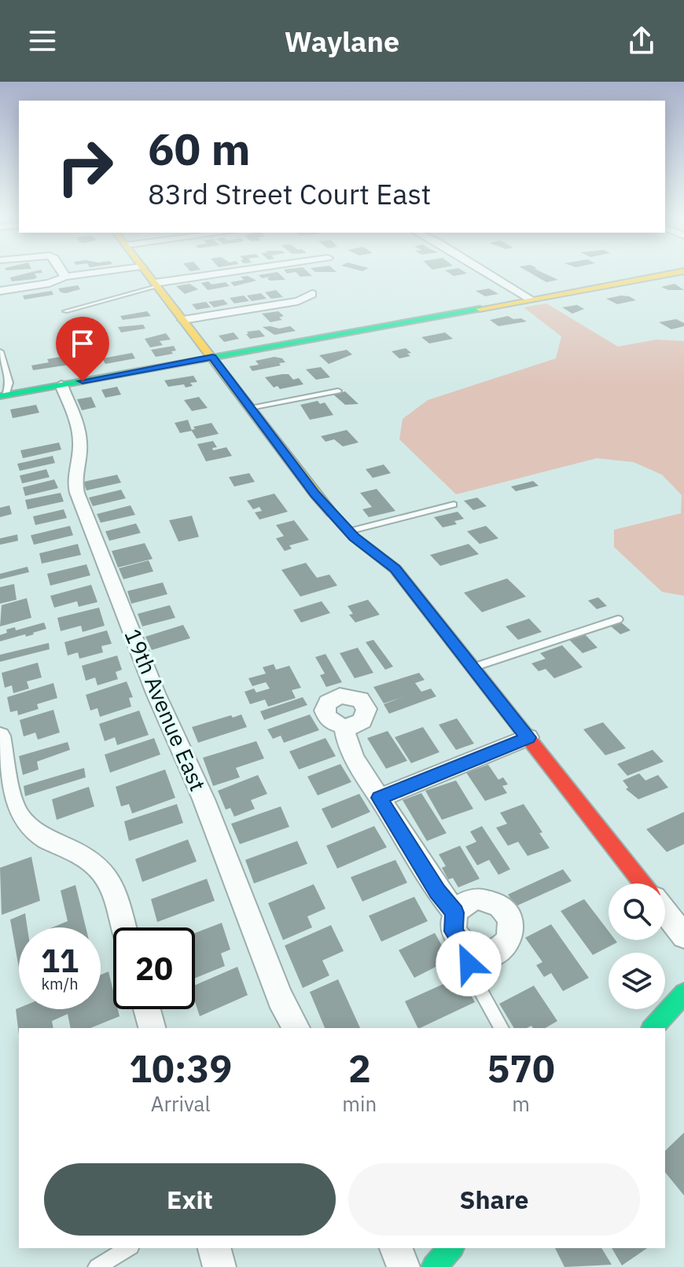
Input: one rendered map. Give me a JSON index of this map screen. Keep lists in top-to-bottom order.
{
  "streets": {
    "street": ["19th Avenue East"]
  },
  "page": {
    "header": "Waylane",
    "turn": ["60 m", "83rd Street Court East"],
    "speed": "11 km/h",
    "limit": "20",
    "eta": [
      "10:39",
      "Arrival",
      "2",
      "min",
      "570",
      "m"
    ],
    "buttons": ["Exit", "Share"]
  }
}
